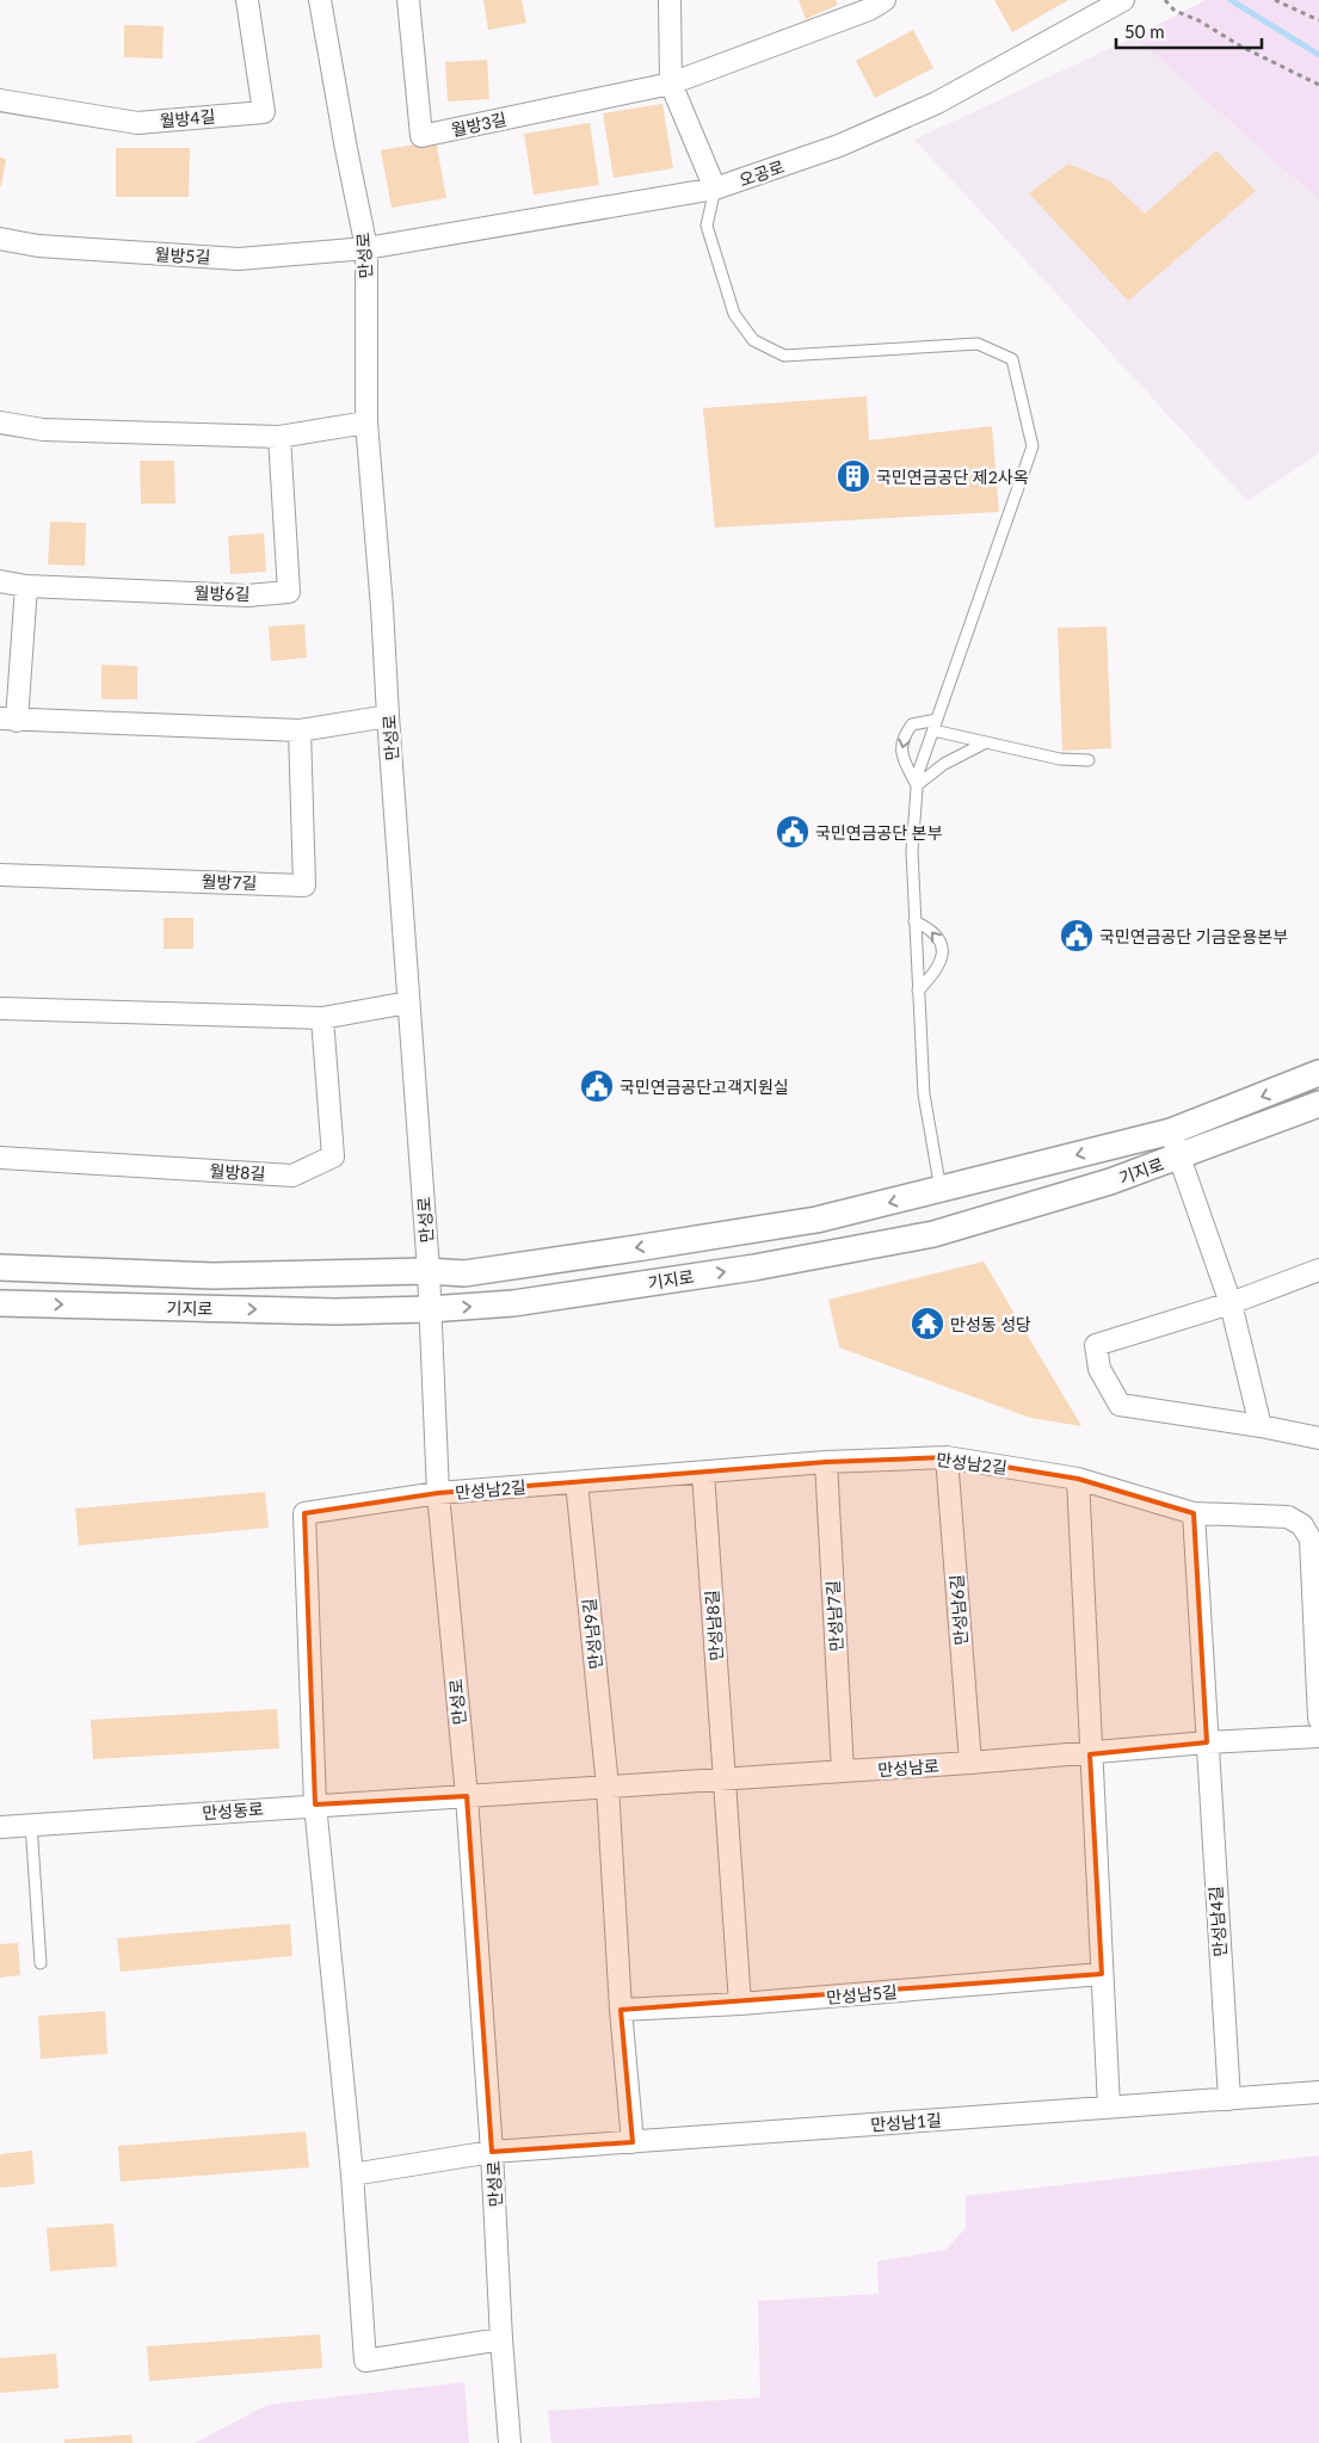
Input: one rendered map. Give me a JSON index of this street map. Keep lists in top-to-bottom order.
{
  "streets": {
    "street": [
      "월방4길",
      "월방3길",
      "오공로",
      "월방5길",
      "만성로",
      "월방6길",
      "월방7길",
      "기지로",
      "월방8길",
      "만성남2길",
      "만성남6길",
      "만성남7길",
      "만성남8길",
      "만성남9길",
      "만성남로",
      "만성동로",
      "만성남4길",
      "만성남5길",
      "만성남1길"
    ]
  },
  "crossings": [
    ["오공로", "월방5길"],
    ["오공로", "만성로"],
    ["월방5길", "만성로"],
    ["만성로", "기지로"],
    ["만성로", "만성남2길"],
    ["만성로", "만성남로"],
    ["만성로", "만성동로"],
    ["만성로", "만성남1길"],
    ["만성남2길", "만성남6길"],
    ["만성남2길", "만성남7길"],
    ["만성남2길", "만성남8길"],
    ["만성남2길", "만성남9길"],
    ["만성남2길", "만성동로"],
    ["만성남6길", "만성남로"],
    ["만성남7길", "만성남로"],
    ["만성남8길", "만성남로"],
    ["만성남9길", "만성남로"],
    ["만성남로", "만성동로"],
    ["만성남로", "만성남4길"],
    ["만성남4길", "만성남1길"]
  ],
  "places": {
    "building": ["국민연금공단 제2사옥"],
    "public building": ["국민연금공단 본부", "국민연금공단 기금운용본부", "국민연금공단고객지원실"],
    "temple": ["만성동 성당"]
  },
  "scale_bar": "50 m"
}
